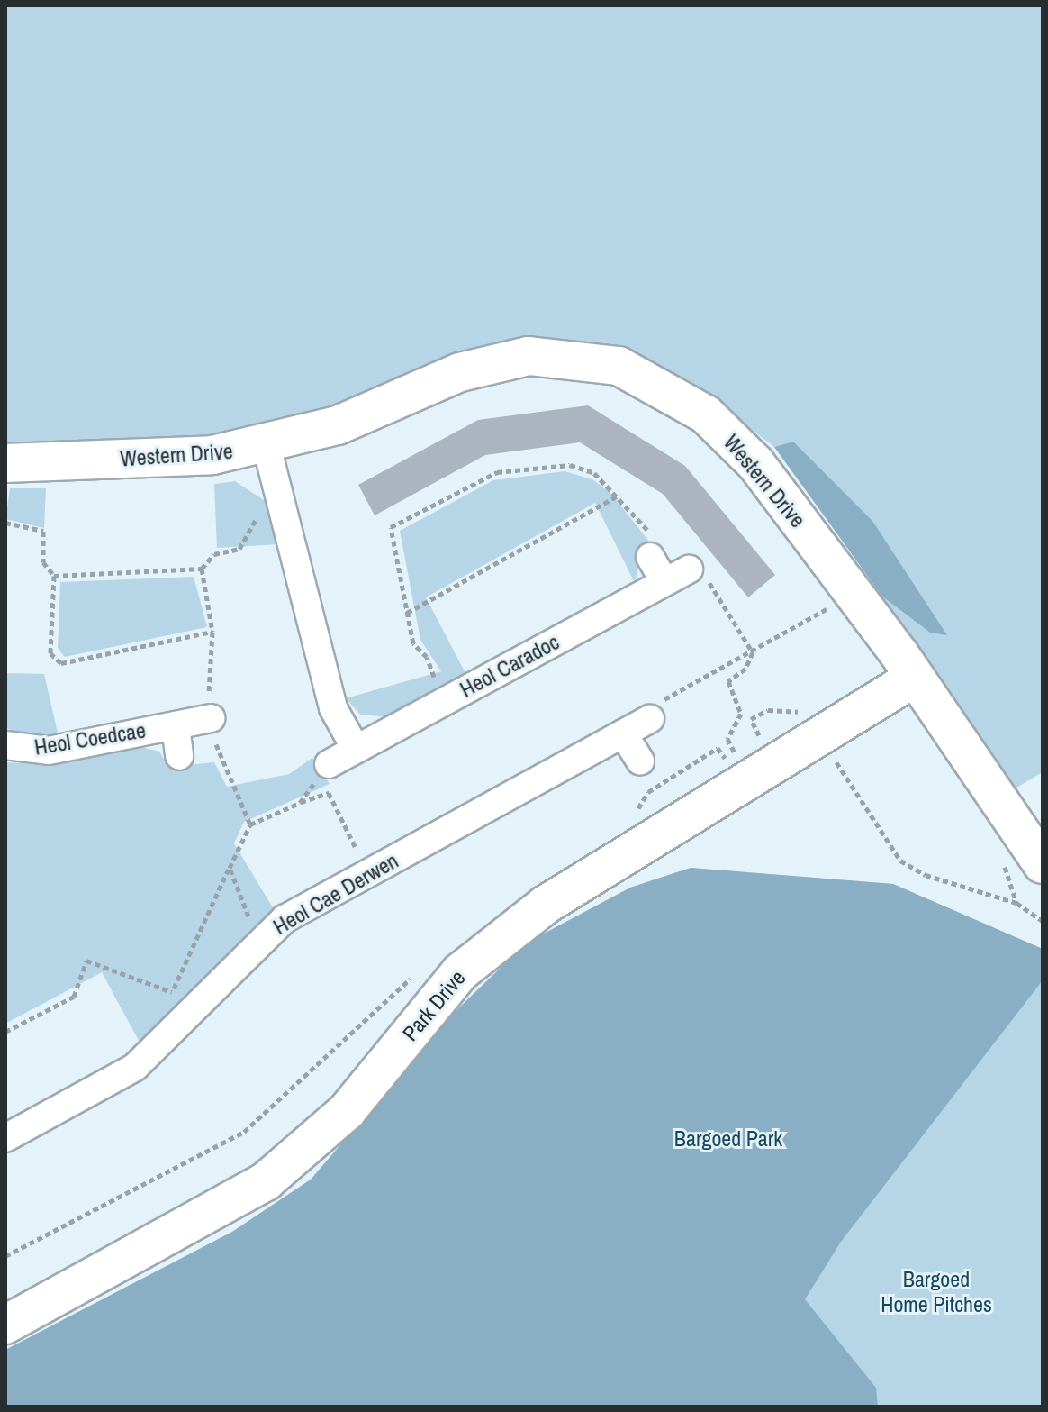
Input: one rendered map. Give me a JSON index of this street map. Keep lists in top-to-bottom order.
{
  "streets": {
    "street": [
      "Western Drive",
      "Heol Caradoc",
      "Heol Coedcae",
      "Heol Cae Derwen",
      "Park Drive"
    ]
  },
  "crossings": [
    ["Western Drive", "Park Drive"]
  ],
  "parks": ["Bargoed Park", "Bargoed Home Pitches"]
}
